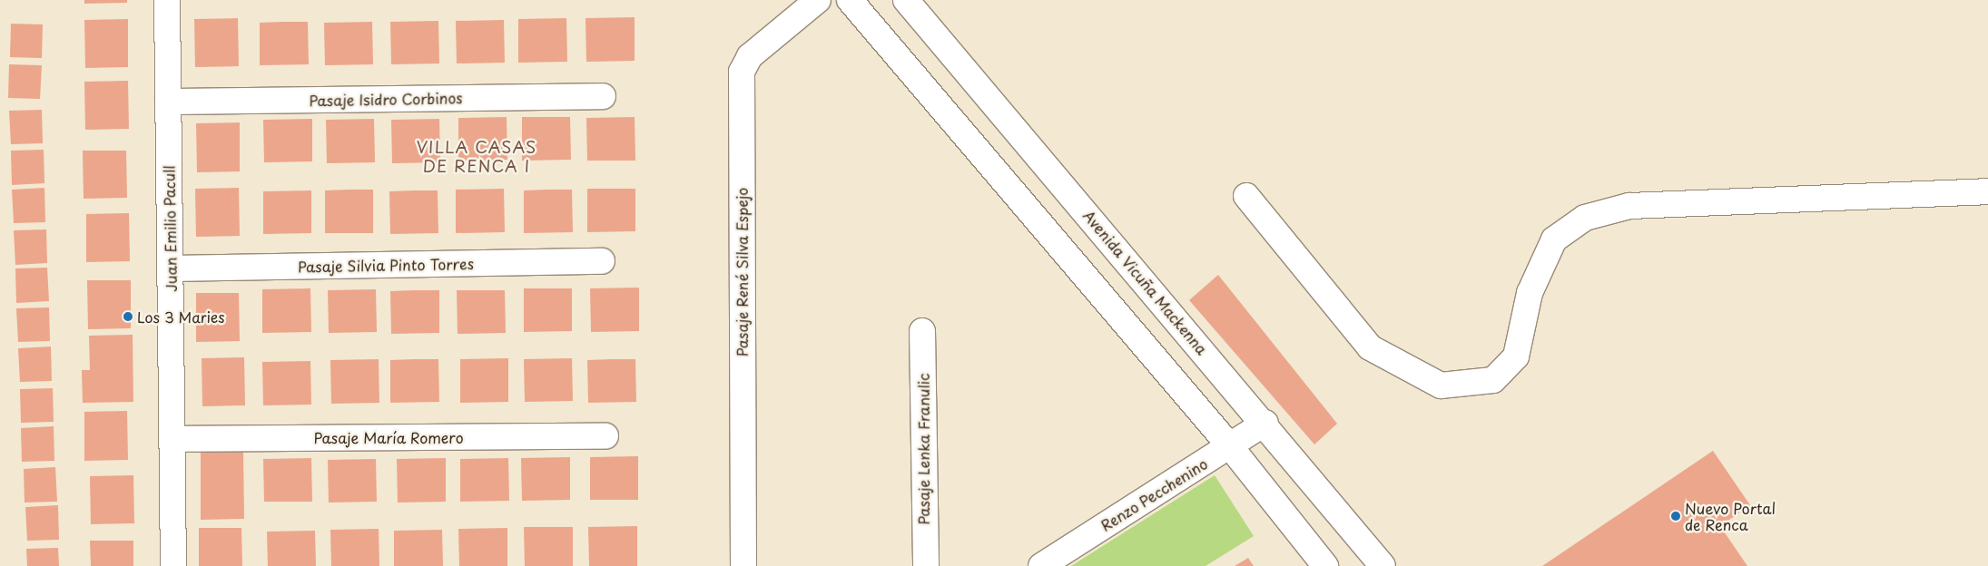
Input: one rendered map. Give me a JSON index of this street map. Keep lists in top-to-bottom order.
{
  "streets": {
    "street": [
      "Pasaje Isidro Corbinos",
      "Juan Emilio Pacull",
      "Pasaje Silvia Pinto Torres",
      "Pasaje René Silva Espejo",
      "Avenida Vicuña Mackenna",
      "Pasaje María Romero",
      "Pasaje Lenka Franulic",
      "Renzo Pecchenino"
    ]
  },
  "crossings": [
    ["Pasaje Isidro Corbinos", "Juan Emilio Pacull"],
    ["Juan Emilio Pacull", "Pasaje Silvia Pinto Torres"],
    ["Juan Emilio Pacull", "Pasaje María Romero"],
    ["Avenida Vicuña Mackenna", "Renzo Pecchenino"]
  ],
  "districts": ["VILLA CASAS DE RENCA I"],
  "places": ["Los 3 Maries", "Nuevo Portal de Renca"]
}
